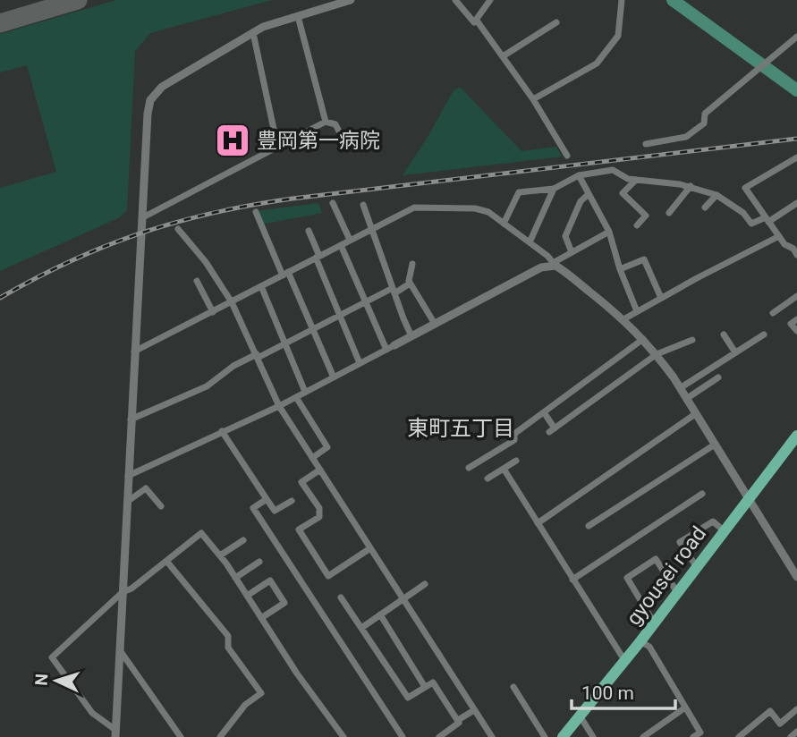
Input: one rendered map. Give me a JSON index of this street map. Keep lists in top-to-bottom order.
{
  "streets": {
    "highway": ["gyousei road"]
  },
  "districts": ["東町五丁目"],
  "places": {
    "hospital": ["豊岡第一病院"]
  },
  "scale_bar": "100 m",
  "north": "left"
}
